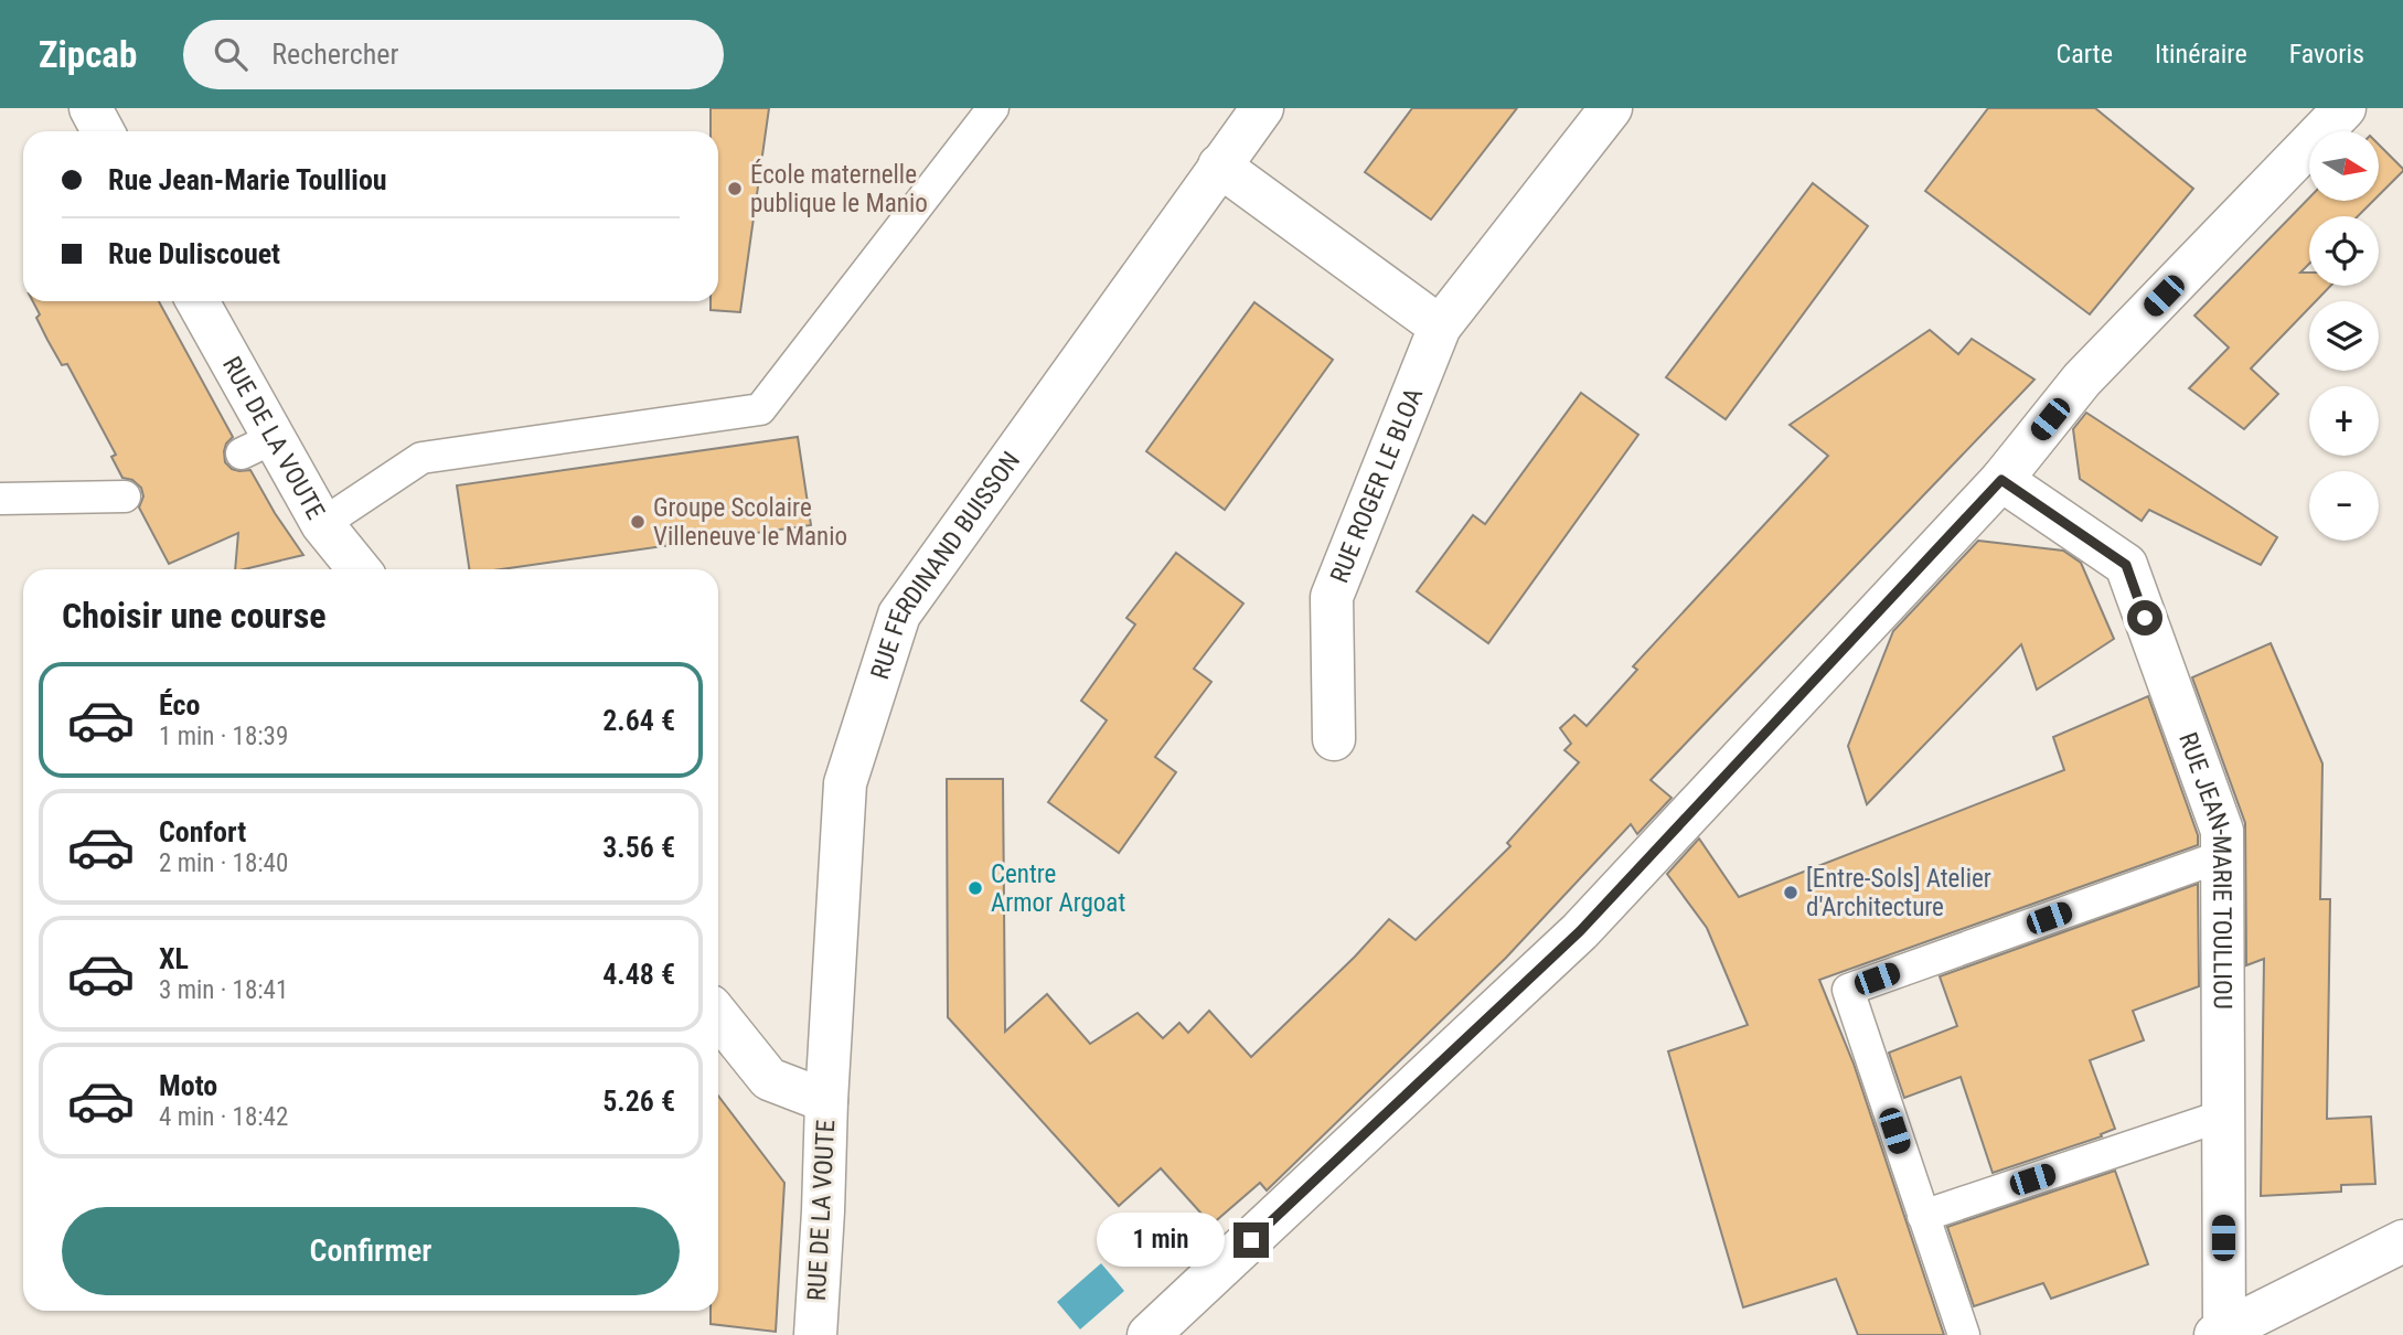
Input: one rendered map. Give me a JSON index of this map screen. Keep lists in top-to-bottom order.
{
  "streets": {
    "street": [
      "RUE DE LA VOUTE",
      "RUE ROGER LE BLOA",
      "RUE FERDINAND BUISSON",
      "RUE JEAN-MARIE TOULLIOU"
    ]
  },
  "crossings": [
    ["RUE DE LA VOUTE", "RUE FERDINAND BUISSON"]
  ],
  "places": [
    "École maternelle publique le Manio",
    "Groupe Scolaire Villeneuve le Manio",
    "Centre Armor Argoat",
    "[Entre-Sols] Atelier d'Architecture"
  ],
  "north": "right",
  "page": {
    "header": "Zipcab",
    "search": "Rechercher",
    "nav": ["Carte", "Itinéraire", "Favoris"],
    "map_buttons": ["+", "−"],
    "banner": ["Rue Jean-Marie Toulliou", "Rue Duliscouet"],
    "heading": "Choisir une course",
    "list": [
      {
        "name": "Éco",
        "note": "1 min · 18:39",
        "value": "2.64 €"
      },
      {
        "name": "Confort",
        "note": "2 min · 18:40",
        "value": "3.56 €"
      },
      {
        "name": "XL",
        "note": "3 min · 18:41",
        "value": "4.48 €"
      },
      {
        "name": "Moto",
        "note": "4 min · 18:42",
        "value": "5.26 €"
      }
    ],
    "buttons": "Confirmer",
    "bubble": "1 min"
  }
}
